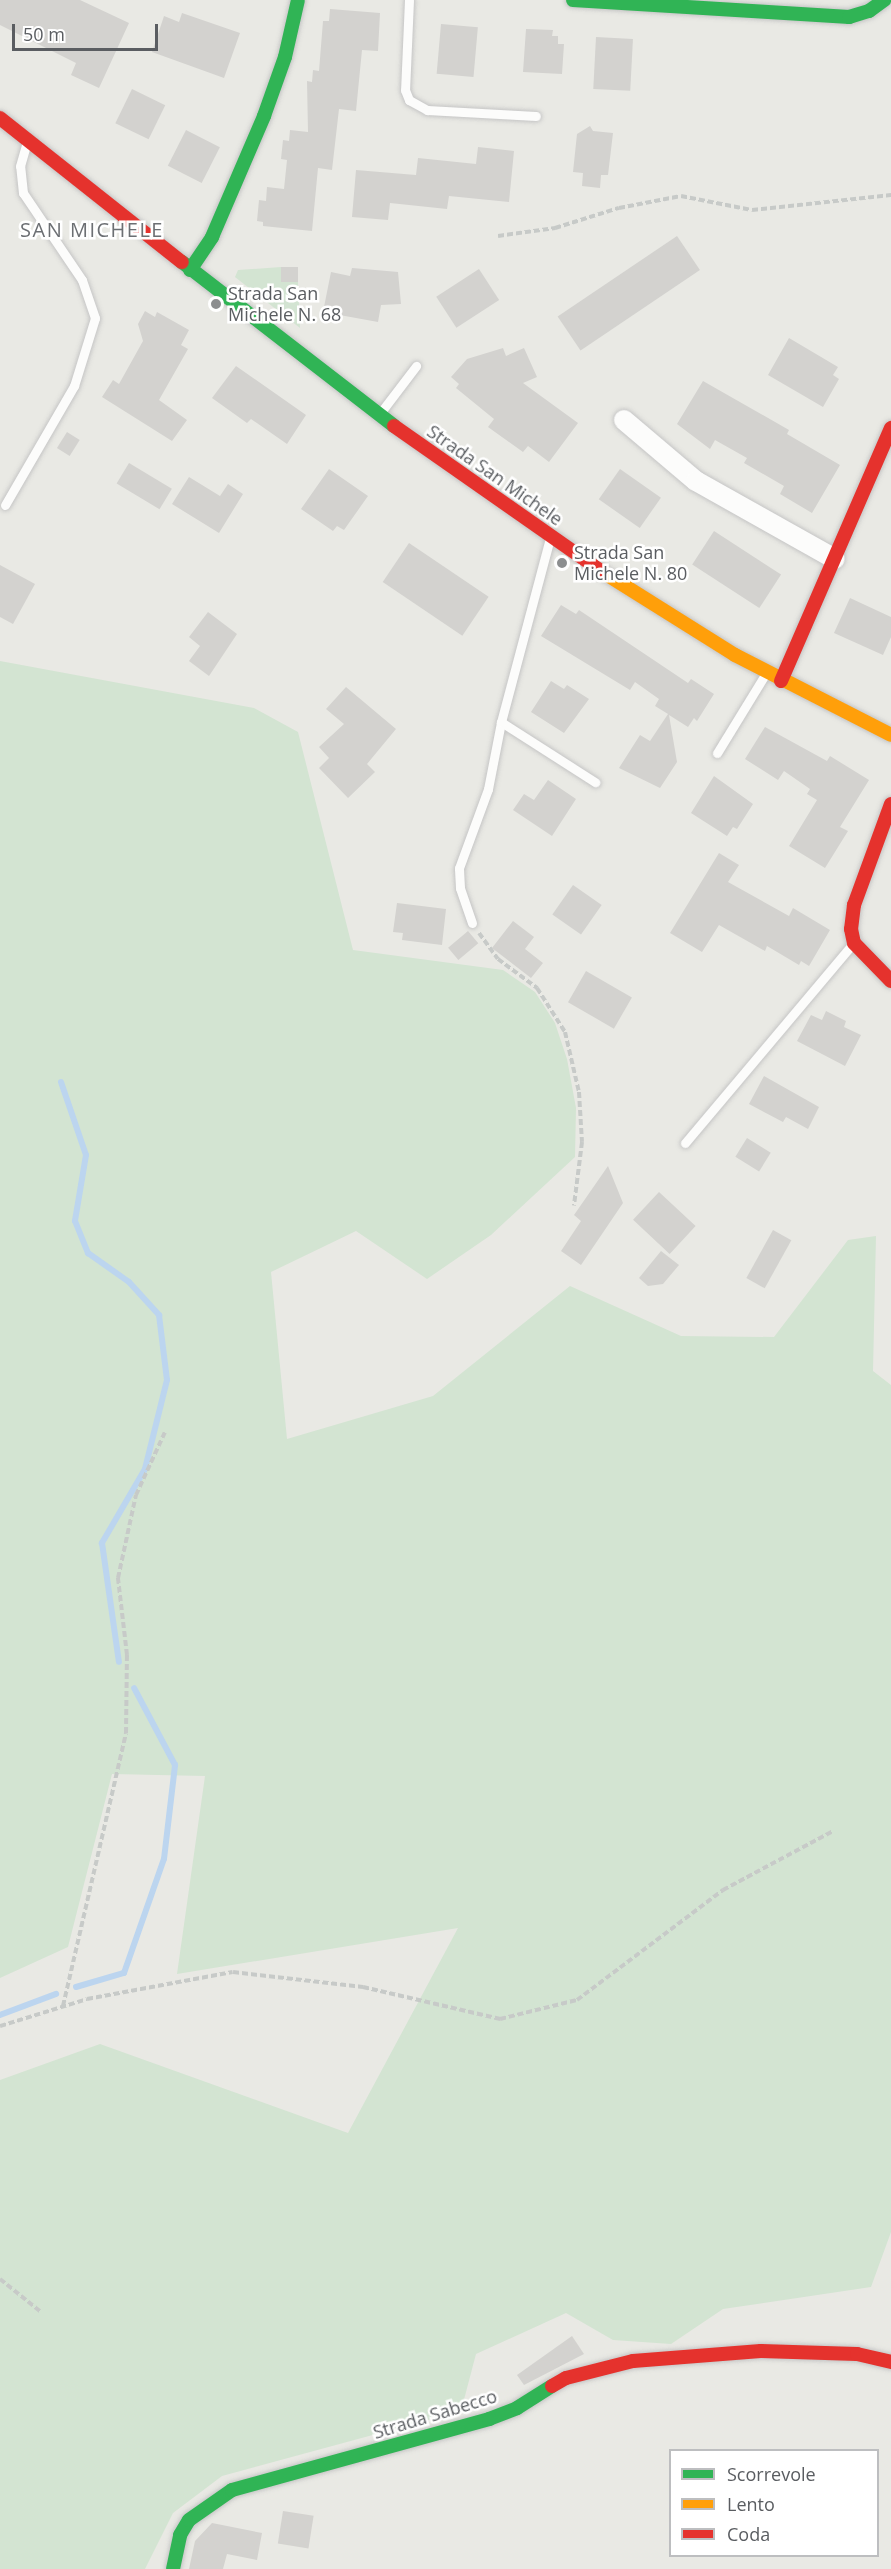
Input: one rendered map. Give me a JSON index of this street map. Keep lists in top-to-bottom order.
{
  "streets": {
    "street": ["Strada San Michele", "Strada Sabecco"]
  },
  "districts": ["SAN MICHELE"],
  "places": ["Strada San Michele N. 68", "Strada San Michele N. 80"],
  "legend": ["Scorrevole", "Lento", "Coda"],
  "scale_bar": "50 m"
}
